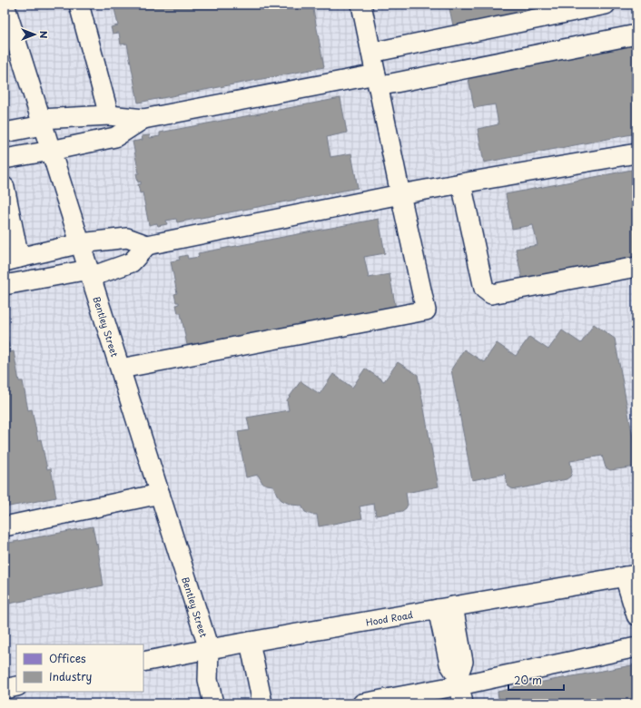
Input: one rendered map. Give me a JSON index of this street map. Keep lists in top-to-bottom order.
{
  "streets": {
    "street": ["Bentley Street", "Hood Road"]
  },
  "crossings": [
    ["Bentley Street", "Hood Road"]
  ],
  "legend": ["Offices", "Industry"],
  "scale_bar": "20 m",
  "north": "right"
}
